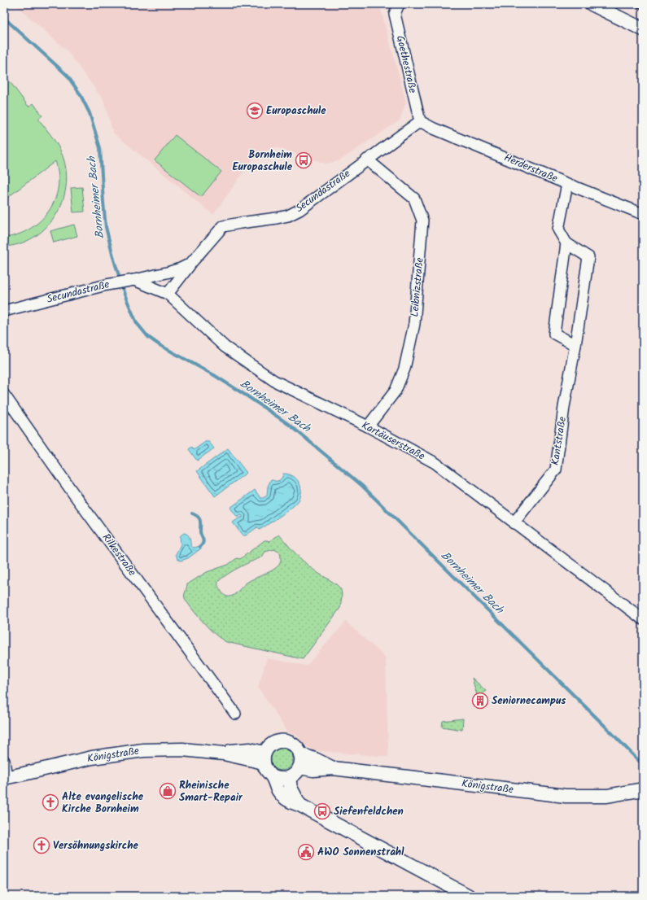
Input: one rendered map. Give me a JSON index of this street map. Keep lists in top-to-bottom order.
{
  "streets": {
    "street": [
      "Goethestraße",
      "Herderstraße",
      "Secundastraße",
      "Leibnizstraße",
      "Kartäuserstraße",
      "Kantstraße",
      "Rilkestraße",
      "Königstraße"
    ]
  },
  "crossings": [
    ["Goethestraße", "Herderstraße"],
    ["Goethestraße", "Secundastraße"],
    ["Herderstraße", "Secundastraße"],
    ["Herderstraße", "Kantstraße"],
    ["Secundastraße", "Leibnizstraße"],
    ["Secundastraße", "Kartäuserstraße"],
    ["Leibnizstraße", "Kartäuserstraße"],
    ["Kartäuserstraße", "Kantstraße"]
  ],
  "water": ["Bornheimer Bach"],
  "places": {
    "school or university": ["Europaschule"],
    "bus stop": ["Bornheim Europaschule", "Siefenfeldchen"],
    "building": ["Seniornecampus"],
    "shop": ["Rheinische Smart-Repair"],
    "church": ["Alte evangelische Kirche Bornheim", "Versöhnungskirche"],
    "public building": ["AWO Sonnenstrahl"]
  }
}
